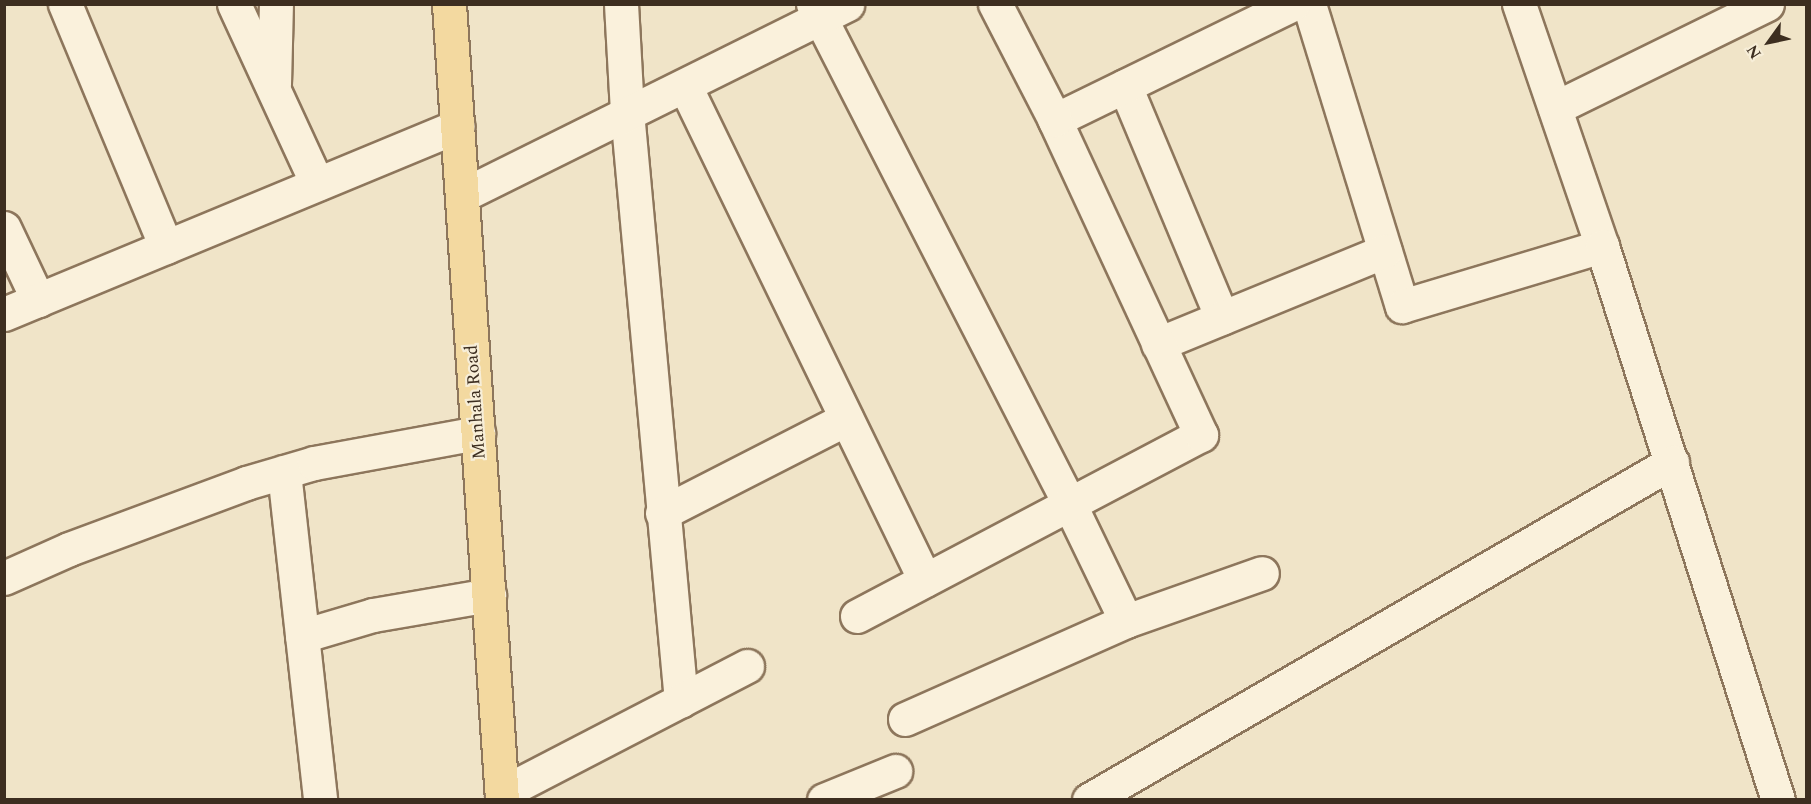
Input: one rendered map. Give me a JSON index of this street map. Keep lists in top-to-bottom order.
{
  "streets": {
    "main road": ["Manhala Road"]
  },
  "north": "bottom left"
}
